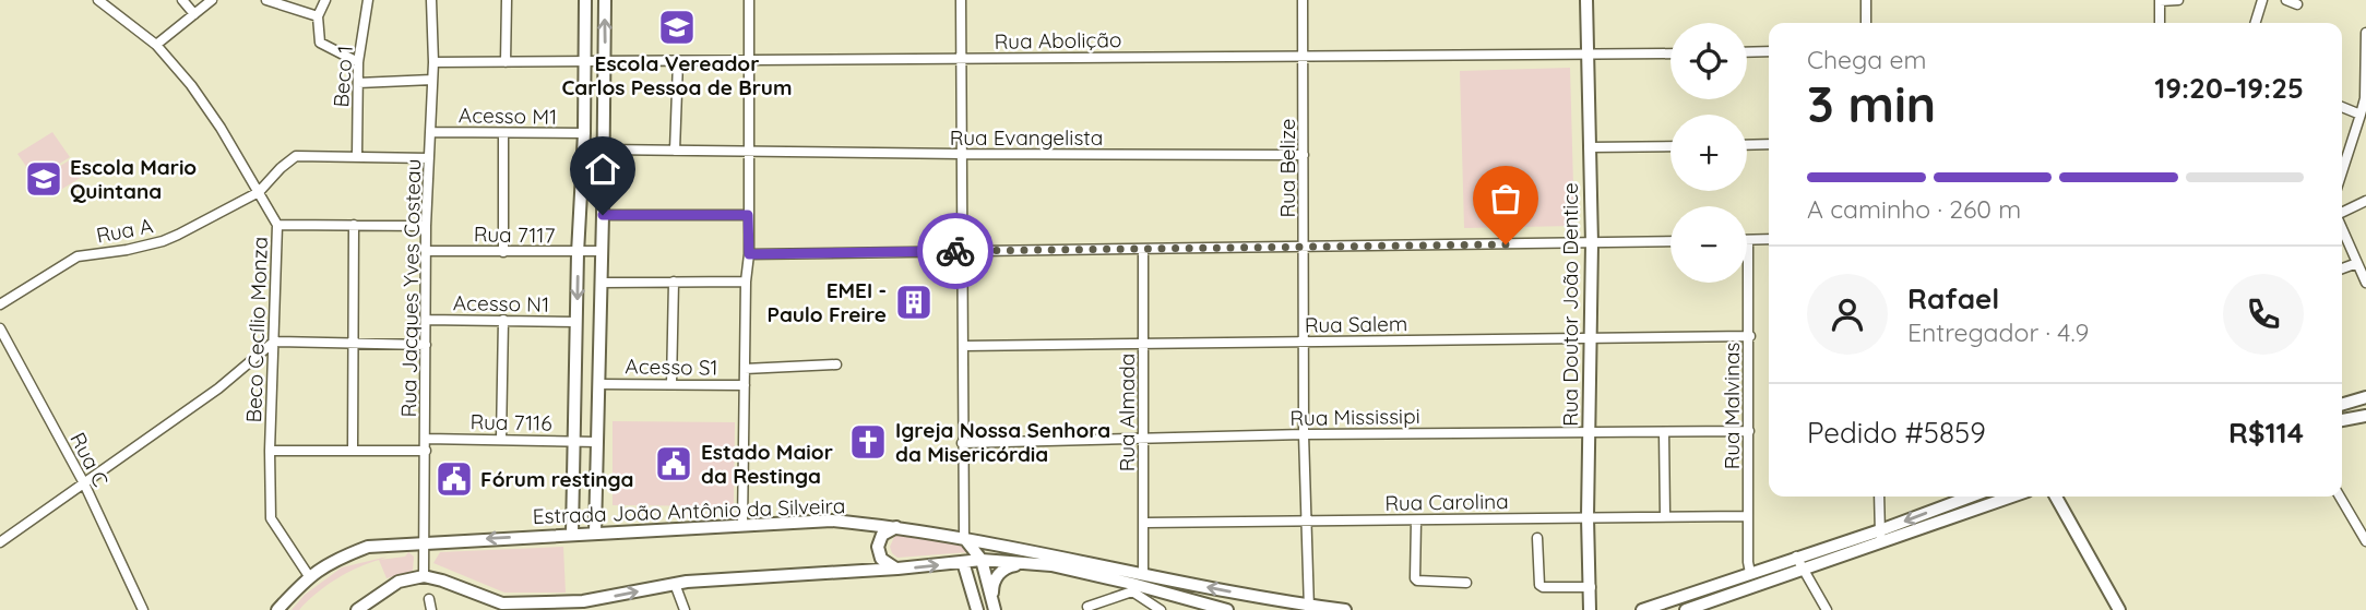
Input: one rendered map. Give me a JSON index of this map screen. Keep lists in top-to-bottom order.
{
  "streets": {
    "main road": ["Rua Doutor João Dentice", "Estrada João Antônio da Silveira"],
    "street": [
      "Rua Abolição",
      "Beco 1",
      "Acesso M1",
      "Rua Evangelista",
      "Rua Belize",
      "Rua A",
      "Rua 7117",
      "Rua Jacques Yves Costeau",
      "Acesso N1",
      "Rua Salem",
      "Beco Cecílio Monza",
      "Acesso S1",
      "Rua Malvinas",
      "Rua Almada",
      "Rua Mississipi",
      "Rua 7116",
      "Rua C",
      "Rua Carolina"
    ]
  },
  "crossings": [
    ["Rua Abolição", "Rua Belize"],
    ["Rua Abolição", "Rua Jacques Yves Costeau"],
    ["Rua Abolição", "Rua Doutor João Dentice"],
    ["Beco 1", "Rua A"],
    ["Acesso M1", "Rua Jacques Yves Costeau"],
    ["Rua Evangelista", "Rua Belize"],
    ["Rua Belize", "Rua Salem"],
    ["Rua Belize", "Rua Mississipi"],
    ["Rua Belize", "Rua Carolina"],
    ["Rua Belize", "Estrada João Antônio da Silveira"],
    ["Rua A", "Rua Jacques Yves Costeau"],
    ["Rua A", "Beco Cecílio Monza"],
    ["Rua 7117", "Rua Jacques Yves Costeau"],
    ["Rua Jacques Yves Costeau", "Acesso N1"],
    ["Rua Jacques Yves Costeau", "Rua 7116"],
    ["Rua Jacques Yves Costeau", "Estrada João Antônio da Silveira"],
    ["Rua Doutor João Dentice", "Rua Salem"],
    ["Rua Doutor João Dentice", "Rua Mississipi"],
    ["Rua Doutor João Dentice", "Rua Carolina"],
    ["Rua Salem", "Rua Malvinas"],
    ["Rua Salem", "Rua Almada"],
    ["Beco Cecílio Monza", "Estrada João Antônio da Silveira"],
    ["Rua Malvinas", "Rua Mississipi"],
    ["Rua Malvinas", "Rua Carolina"],
    ["Rua Almada", "Rua Mississipi"],
    ["Rua Almada", "Rua Carolina"],
    ["Rua Almada", "Estrada João Antônio da Silveira"]
  ],
  "places": {
    "school or university": ["Escola Vereador Carlos Pessoa de Brum", "Escola Mario Quintana"],
    "building": ["EMEI - Paulo Freire"],
    "church": ["Igreja Nossa Senhora da Misericórdia"],
    "public building": ["Estado Maior da Restinga", "Fórum restinga"]
  },
  "page": {
    "map_buttons": ["+", "−"],
    "heading": ["3 min", "Chega em", "19:20–19:25"],
    "panel": [
      "Rafael",
      "Entregador · 4.9",
      "Pedido #5859",
      "R$114"
    ],
    "bar": "A caminho · 260 m"
  }
}
